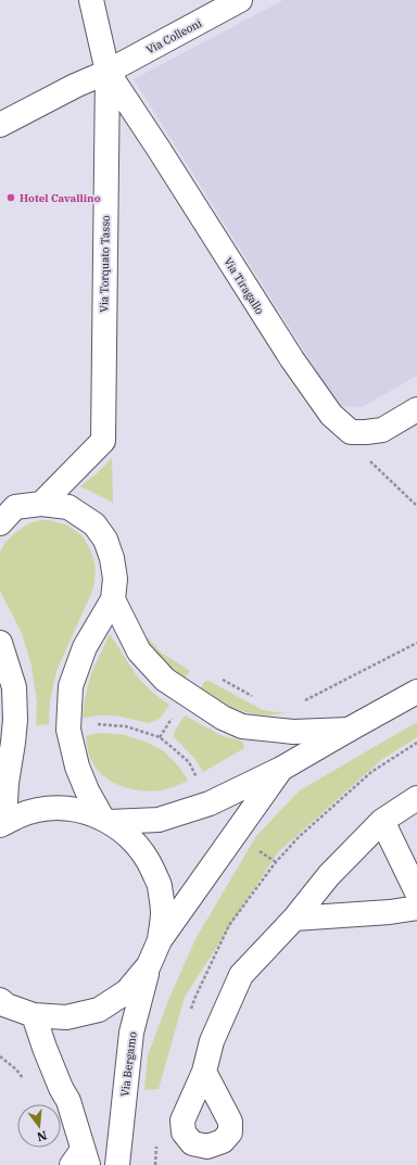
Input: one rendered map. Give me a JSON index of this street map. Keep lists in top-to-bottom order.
{
  "streets": {
    "street": [
      "Via Colleoni",
      "Via Torquato Tasso",
      "Via Tiragallo",
      "Via Bergamo"
    ]
  },
  "crossings": [
    ["Via Colleoni", "Via Torquato Tasso"],
    ["Via Colleoni", "Via Tiragallo"],
    ["Via Torquato Tasso", "Via Tiragallo"]
  ],
  "places": ["Hotel Cavallino"],
  "north": "bottom"
}
